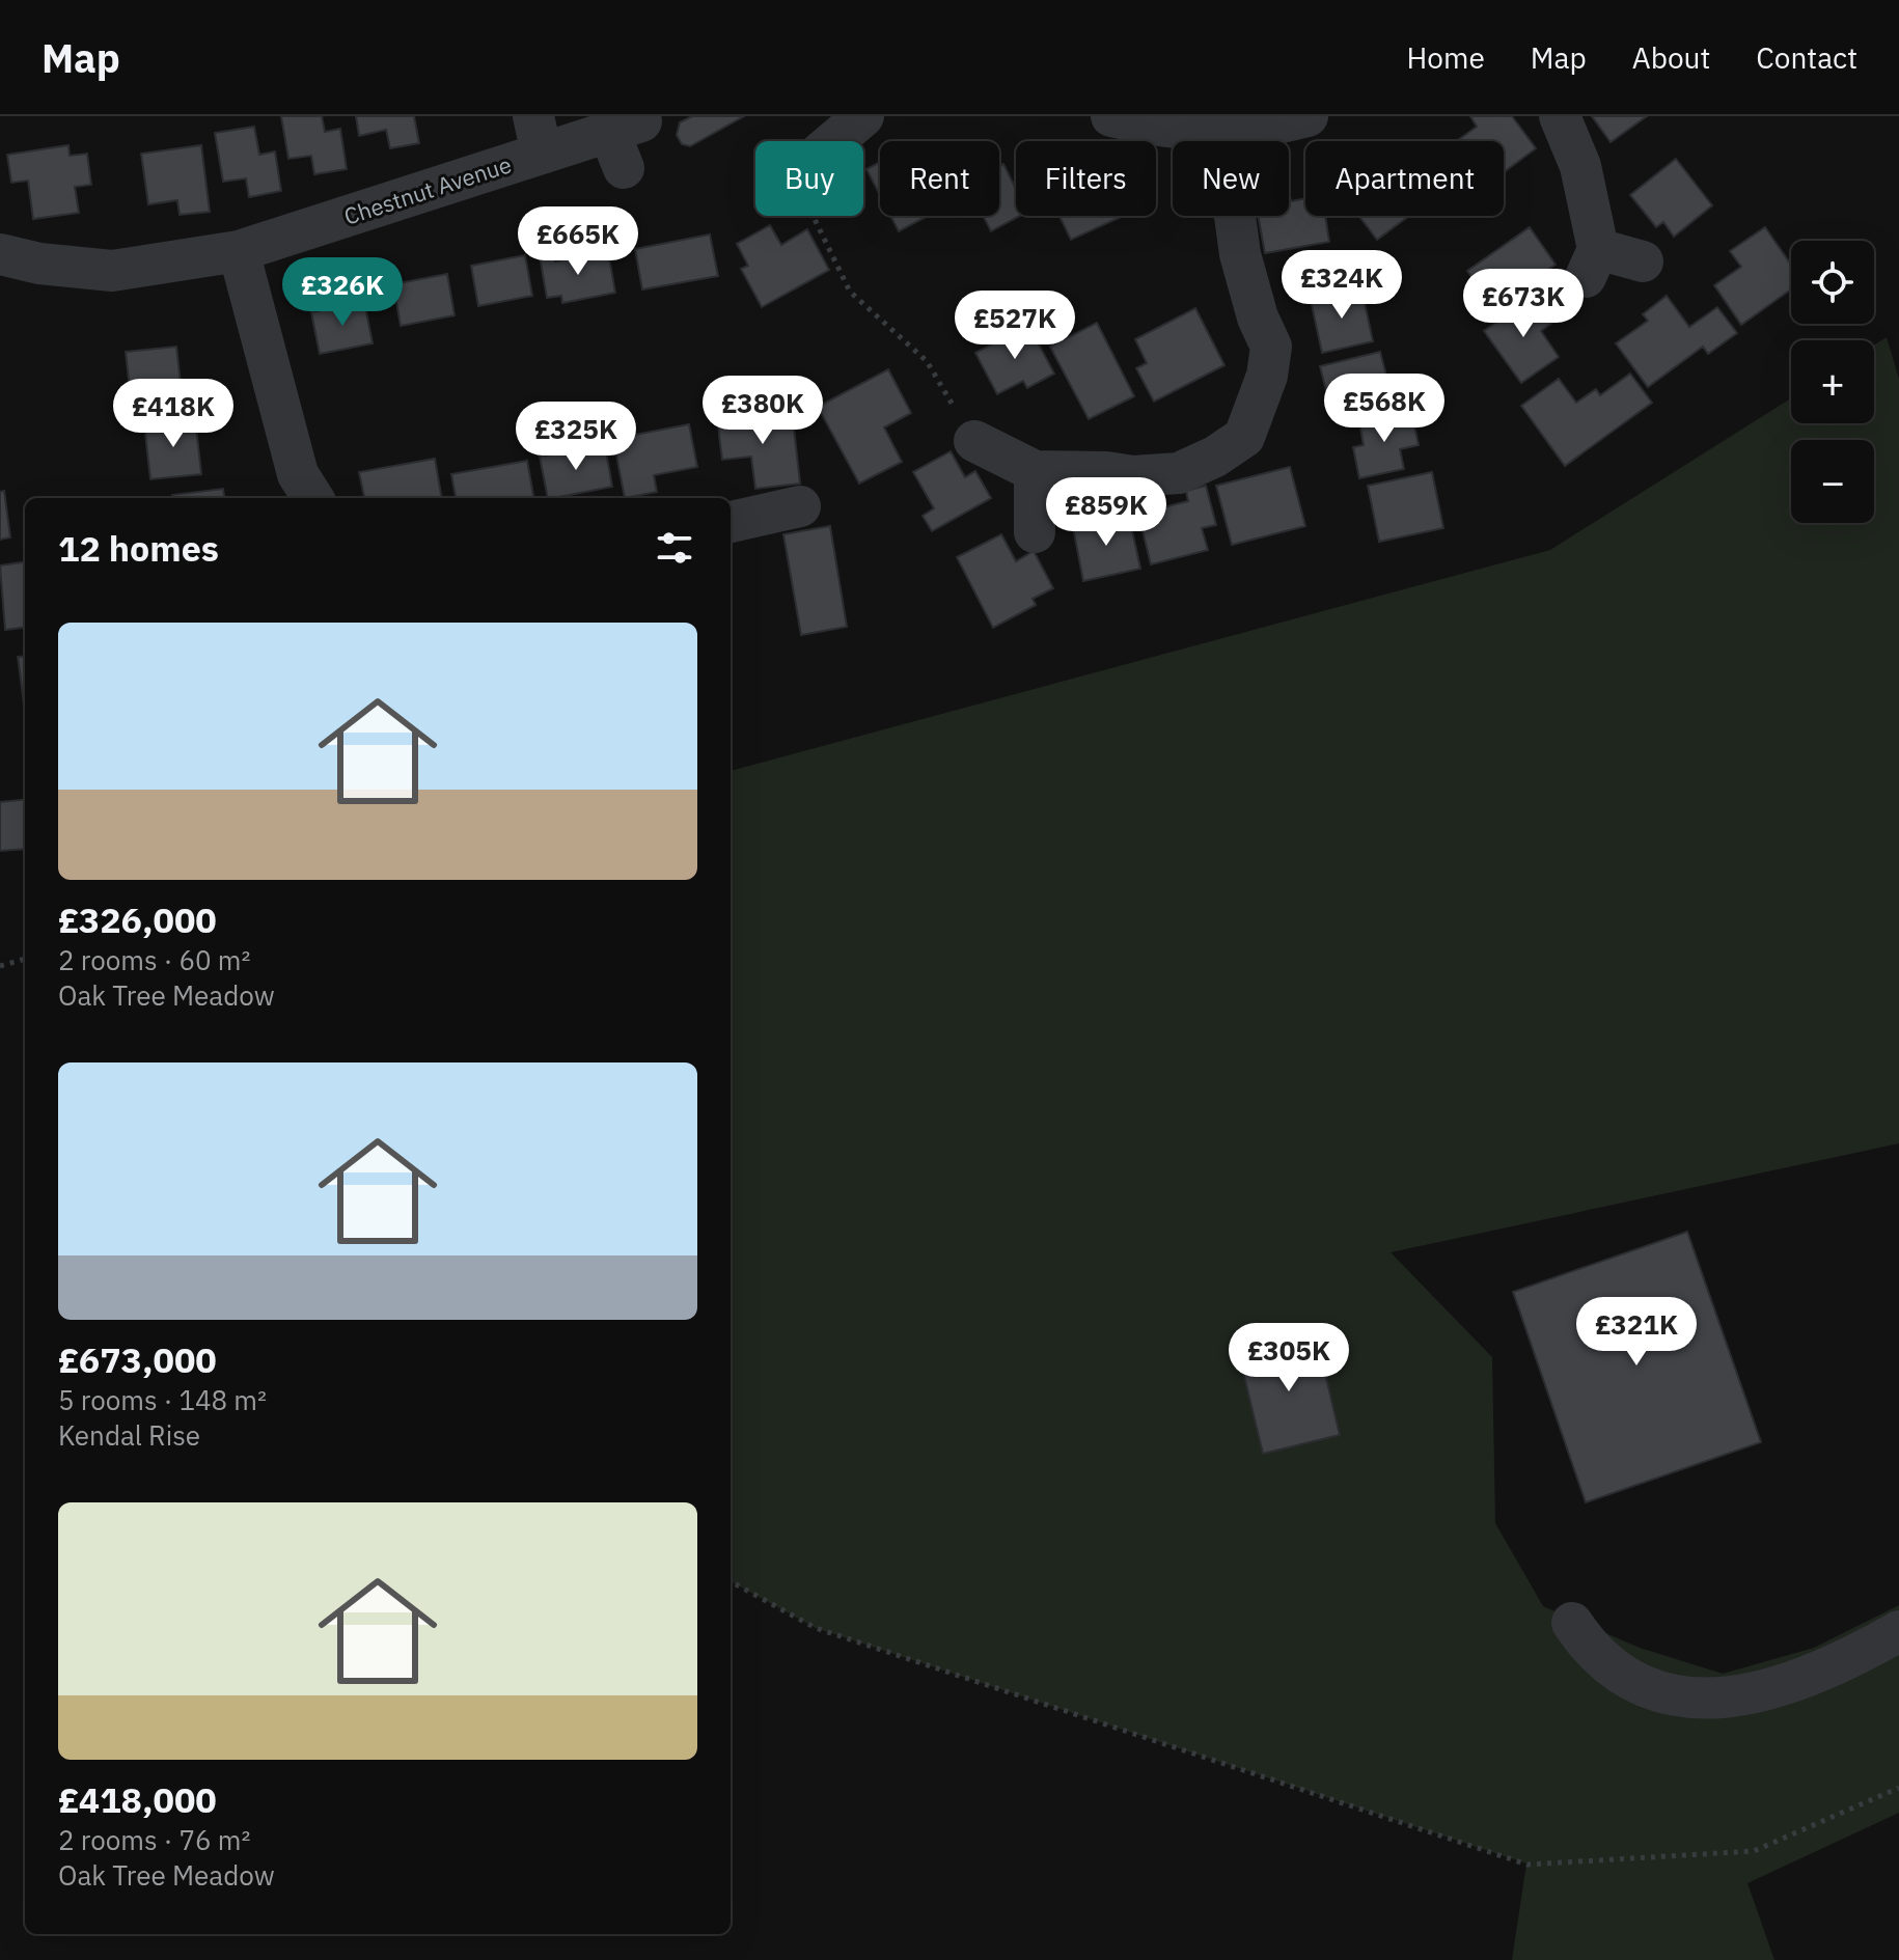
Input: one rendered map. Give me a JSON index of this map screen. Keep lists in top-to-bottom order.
{
  "streets": {
    "street": ["Chestnut Avenue"]
  },
  "page": {
    "header": "Map",
    "nav": [
      "Home",
      "Map",
      "About",
      "Contact"
    ],
    "chip": [
      "Buy",
      "Rent",
      "Filters",
      "New",
      "Apartment"
    ],
    "price": [
      "£665K",
      "£324K",
      "£326K",
      "£673K",
      "£527K",
      "£568K",
      "£380K",
      "£418K",
      "£325K",
      "£859K",
      "£321K",
      "£305K"
    ],
    "map_buttons": ["+", "−"],
    "heading": "12 homes",
    "list": [
      {
        "name": "£326,000",
        "note": "2 rooms · 60 m² · Oak Tree Meadow"
      },
      {
        "name": "£673,000",
        "note": "5 rooms · 148 m² · Kendal Rise"
      },
      {
        "name": "£418,000",
        "note": "2 rooms · 76 m² · Oak Tree Meadow"
      }
    ]
  }
}
